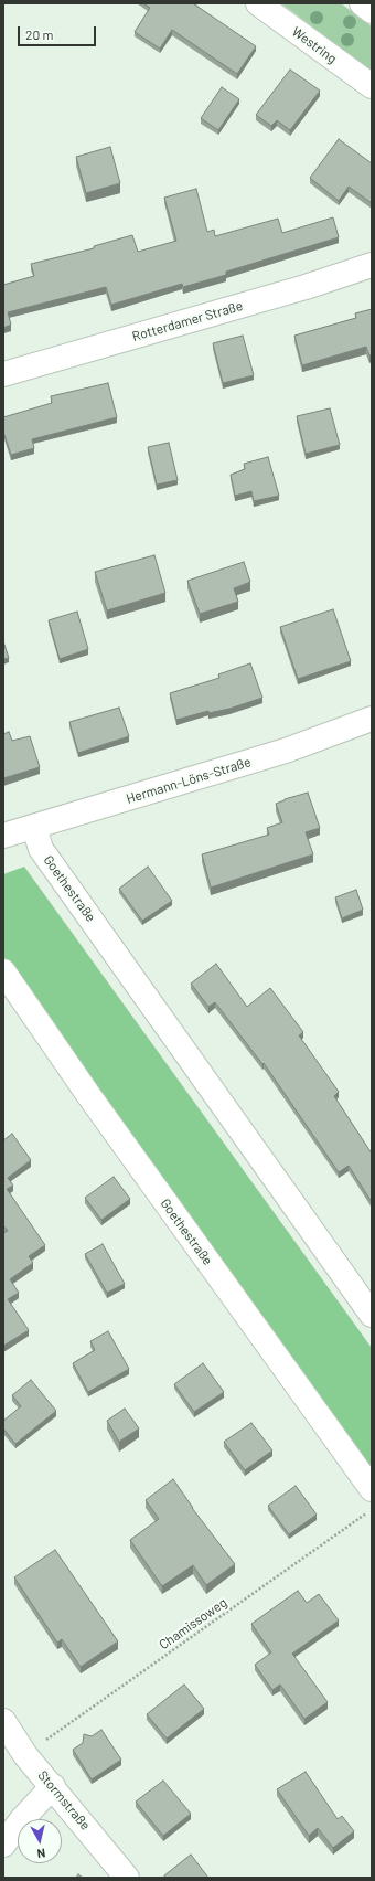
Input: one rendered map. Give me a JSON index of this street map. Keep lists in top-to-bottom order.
{
  "streets": {
    "street": [
      "Westring",
      "Rotterdamer Straße",
      "Hermann-Löns-Straße",
      "Goethestraße",
      "Stormstraße"
    ],
    "path": ["Chamissoweg"]
  },
  "crossings": [
    ["Hermann-Löns-Straße", "Goethestraße"],
    ["Chamissoweg", "Stormstraße"]
  ],
  "scale_bar": "20 m",
  "north": "bottom"
}
